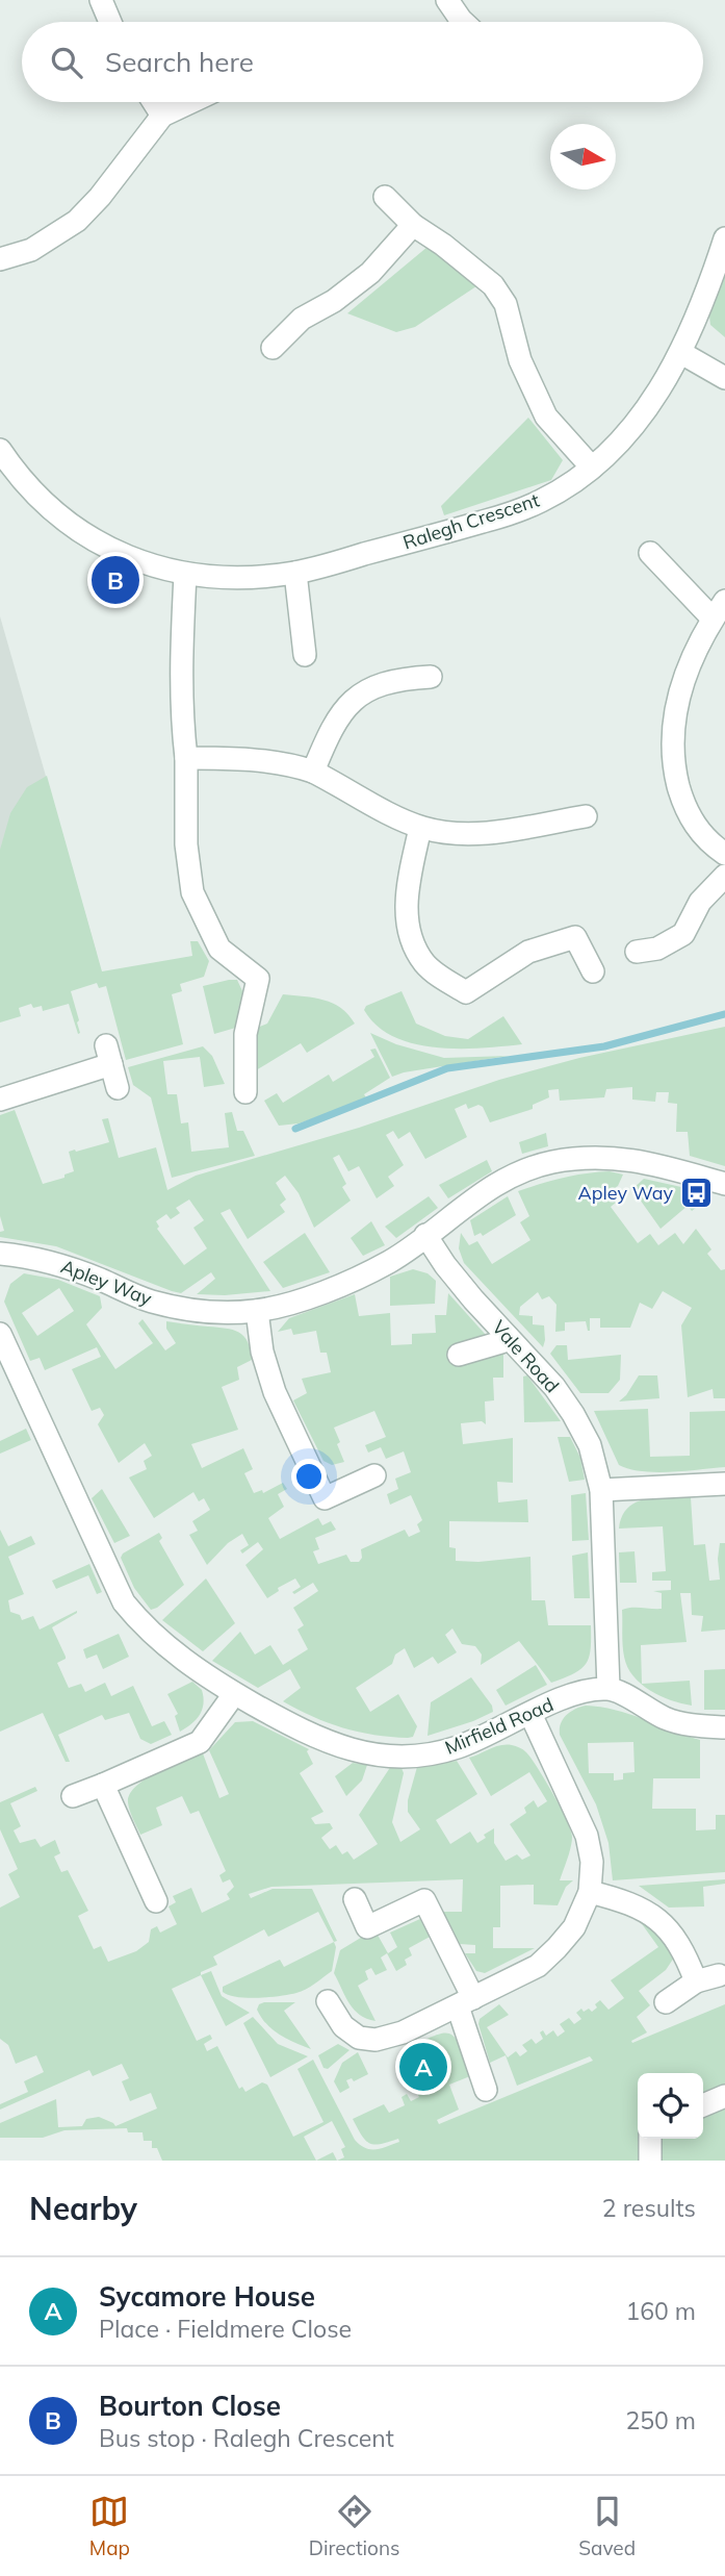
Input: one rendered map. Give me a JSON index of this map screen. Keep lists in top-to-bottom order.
{
  "streets": {
    "street": [
      "Ralegh Crescent",
      "Apley Way",
      "Vale Road",
      "Mirfield Road"
    ]
  },
  "crossings": [
    ["Apley Way", "Vale Road"],
    ["Vale Road", "Mirfield Road"]
  ],
  "places": {
    "bus stop": ["Apley Way"]
  },
  "north": "right",
  "page": {
    "search": "Search here",
    "pins": ["B", "A"],
    "heading": ["Nearby", "2 results"],
    "list": [
      {
        "mark": "A",
        "name": "Sycamore House",
        "note": "Place · Fieldmere Close",
        "value": "160 m"
      },
      {
        "mark": "B",
        "name": "Bourton Close",
        "note": "Bus stop · Ralegh Crescent",
        "value": "250 m"
      }
    ],
    "nav": ["Map", "Directions", "Saved"]
  }
}
